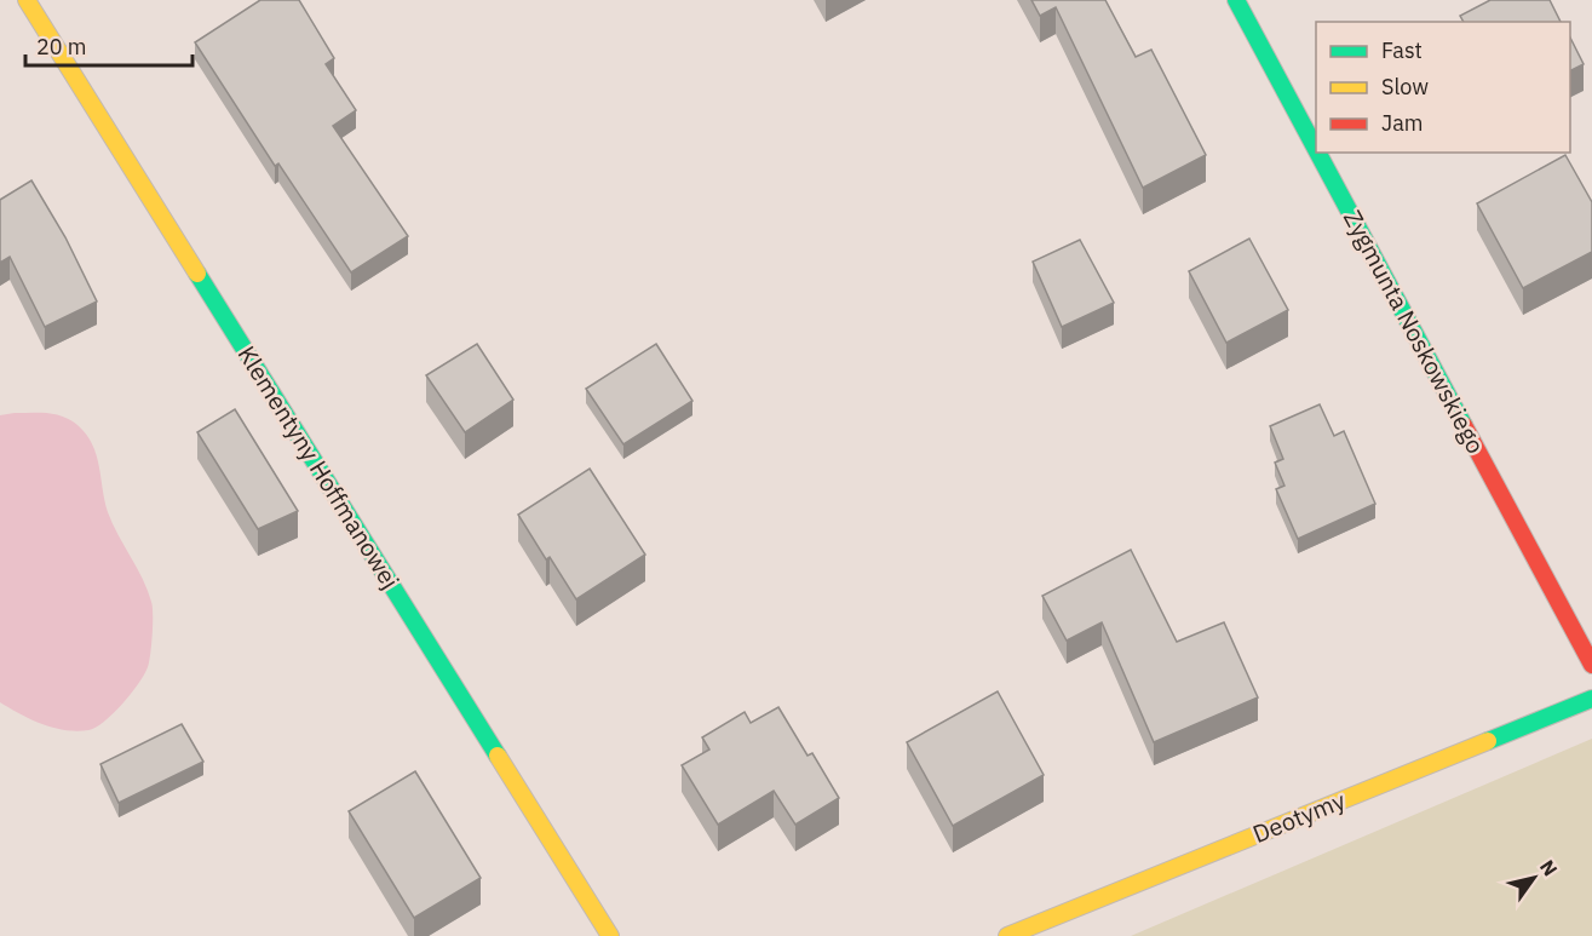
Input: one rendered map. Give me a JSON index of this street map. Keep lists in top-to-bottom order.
{
  "streets": {
    "street": ["Zygmunta Noskowskiego", "Klementyny Hoffmanowej", "Deotymy"]
  },
  "legend": ["Fast", "Slow", "Jam"],
  "scale_bar": "20 m",
  "north": "top right"
}
